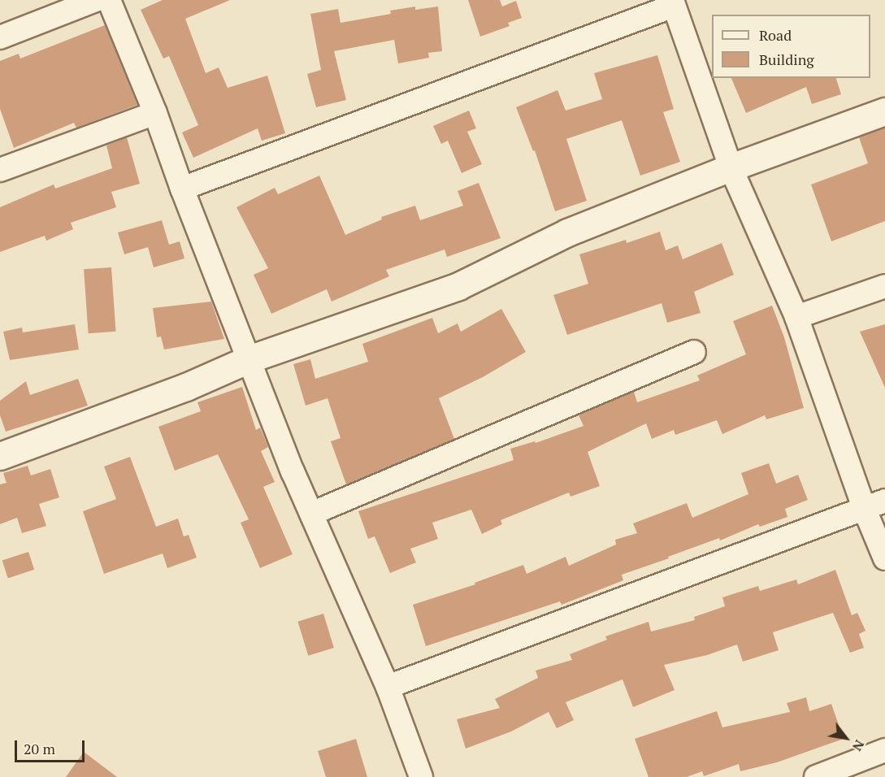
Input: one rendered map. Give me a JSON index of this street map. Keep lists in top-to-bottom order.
{
  "legend": ["Road", "Building"],
  "scale_bar": "20 m",
  "north": "bottom right"
}
